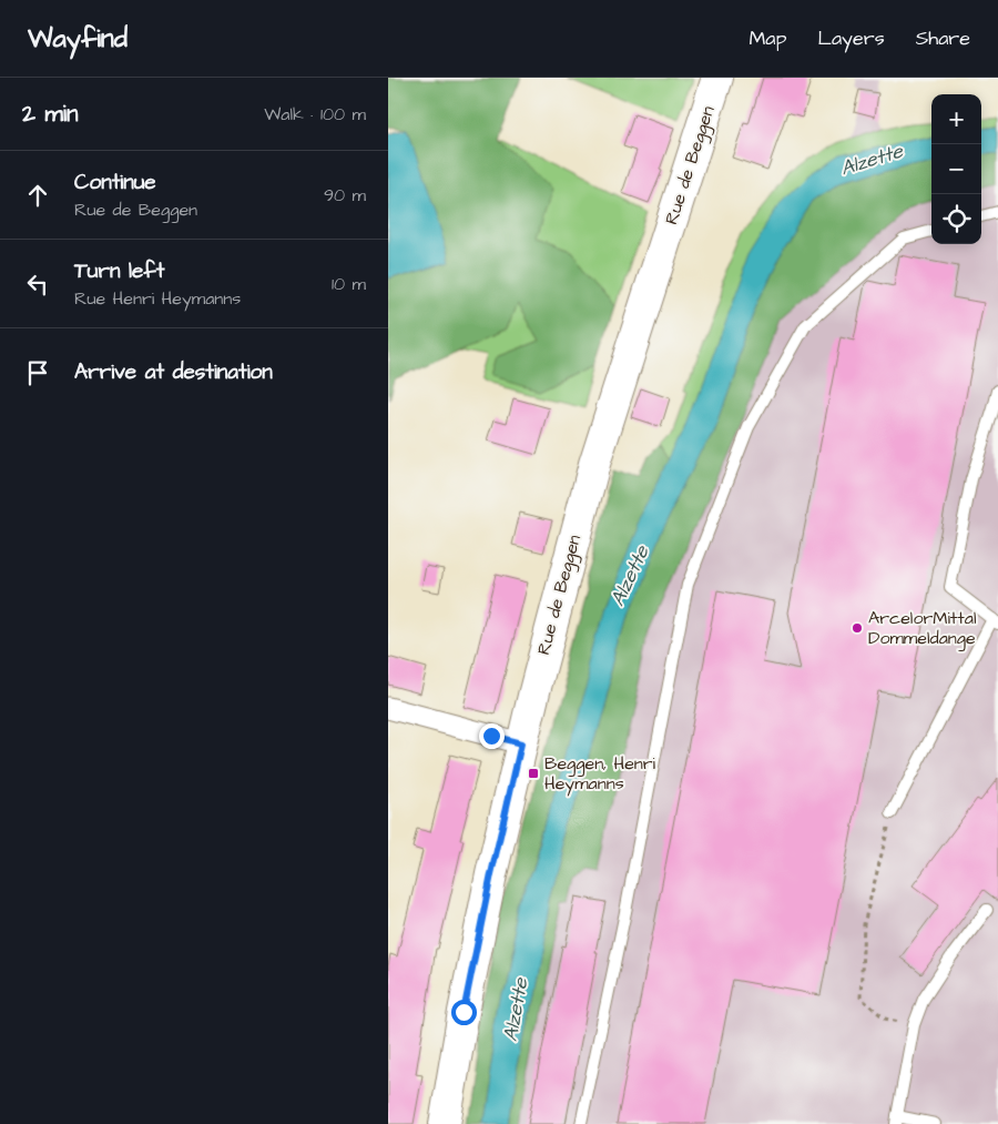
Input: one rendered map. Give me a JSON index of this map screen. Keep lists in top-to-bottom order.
{
  "streets": {
    "main road": ["Rue de Beggen"]
  },
  "water": ["Alzette"],
  "places": {
    "other": ["ArcelorMittal Dommeldange"],
    "transit": ["Beggen, Henri Heymanns"]
  },
  "page": {
    "header": "Wayfind",
    "nav": ["Map", "Layers", "Share"],
    "heading": ["2 min", "Walk · 100 m"],
    "map_buttons": ["+", "−"],
    "list": [
      ["Continue", "Rue de Beggen", "90 m"],
      ["Turn left", "Rue Henri Heymanns", "10 m"],
      "Arrive at destination"
    ]
  }
}
